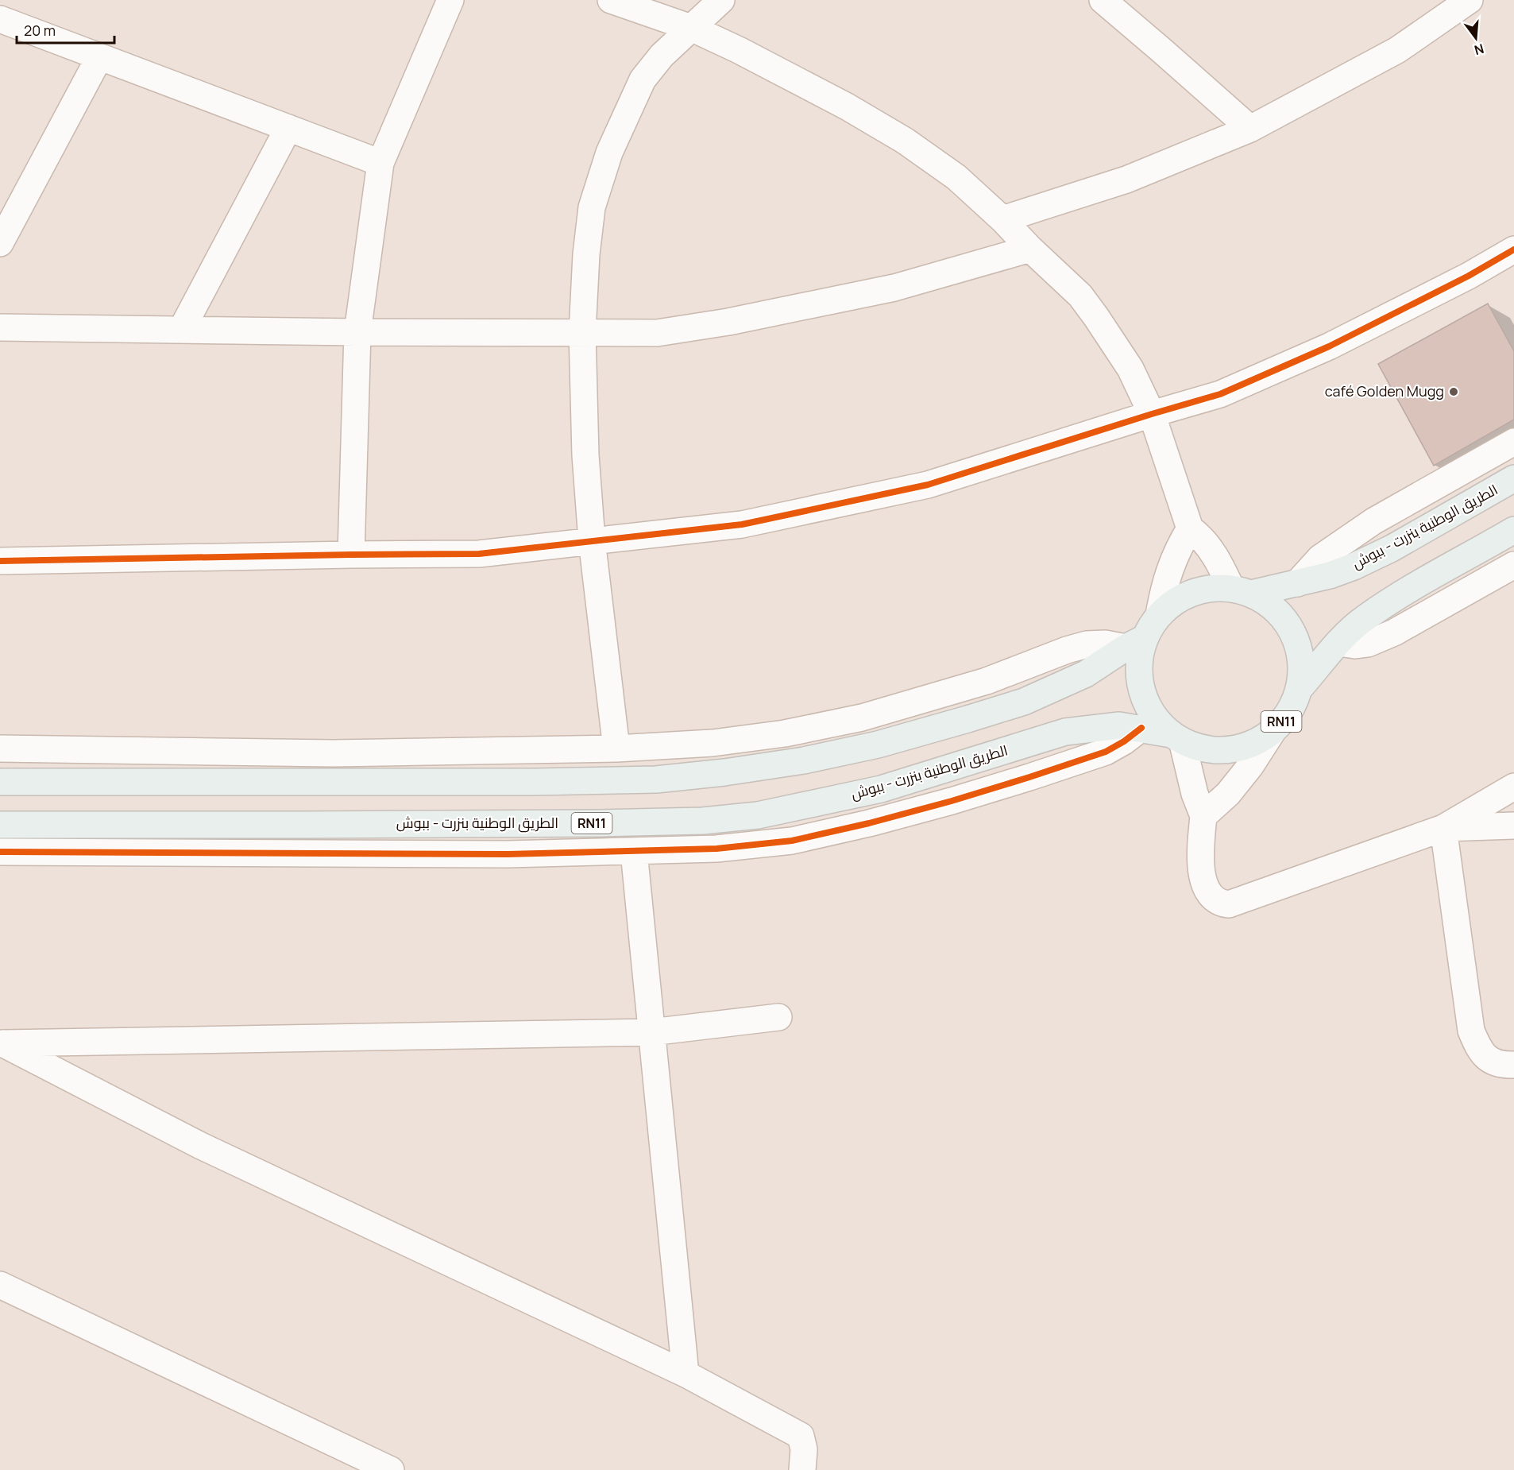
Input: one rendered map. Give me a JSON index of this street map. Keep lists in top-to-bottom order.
{
  "streets": {
    "main road": ["الطريق الوطنية بنزرت - ببوش", "RN11"]
  },
  "crossings": [
    ["الطريق الوطنية بنزرت - ببوش", "RN11"]
  ],
  "places": ["café Golden Mugg"],
  "scale_bar": "20 m",
  "north": "bottom"
}
